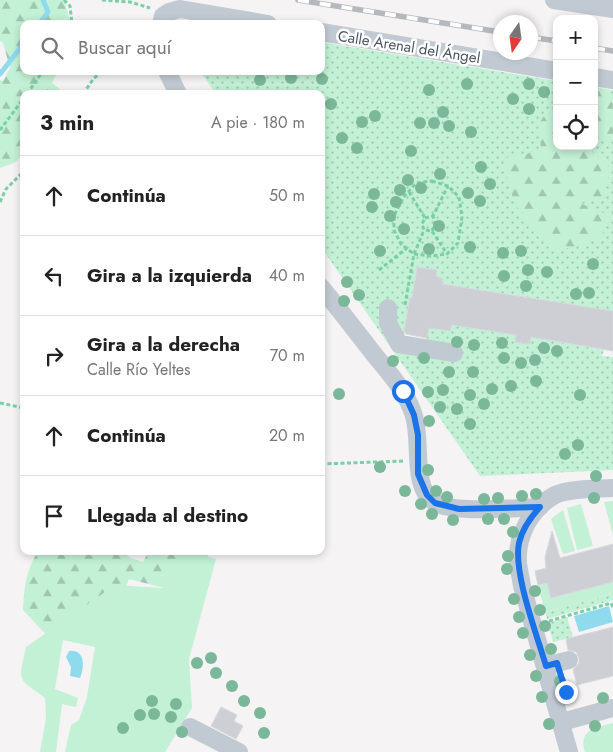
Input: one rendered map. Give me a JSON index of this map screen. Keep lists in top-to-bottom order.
{
  "streets": {
    "street": ["Calle Arenal del Ángel"]
  },
  "north": "bottom",
  "page": {
    "map_buttons": ["+", "−"],
    "search": "Buscar aquí",
    "heading": ["3 min", "A pie · 180 m"],
    "list": [
      ["Continúa", "50 m"],
      ["Gira a la izquierda", "40 m"],
      ["Gira a la derecha", "Calle Río Yeltes", "70 m"],
      ["Continúa", "20 m"],
      "Llegada al destino"
    ]
  }
}
